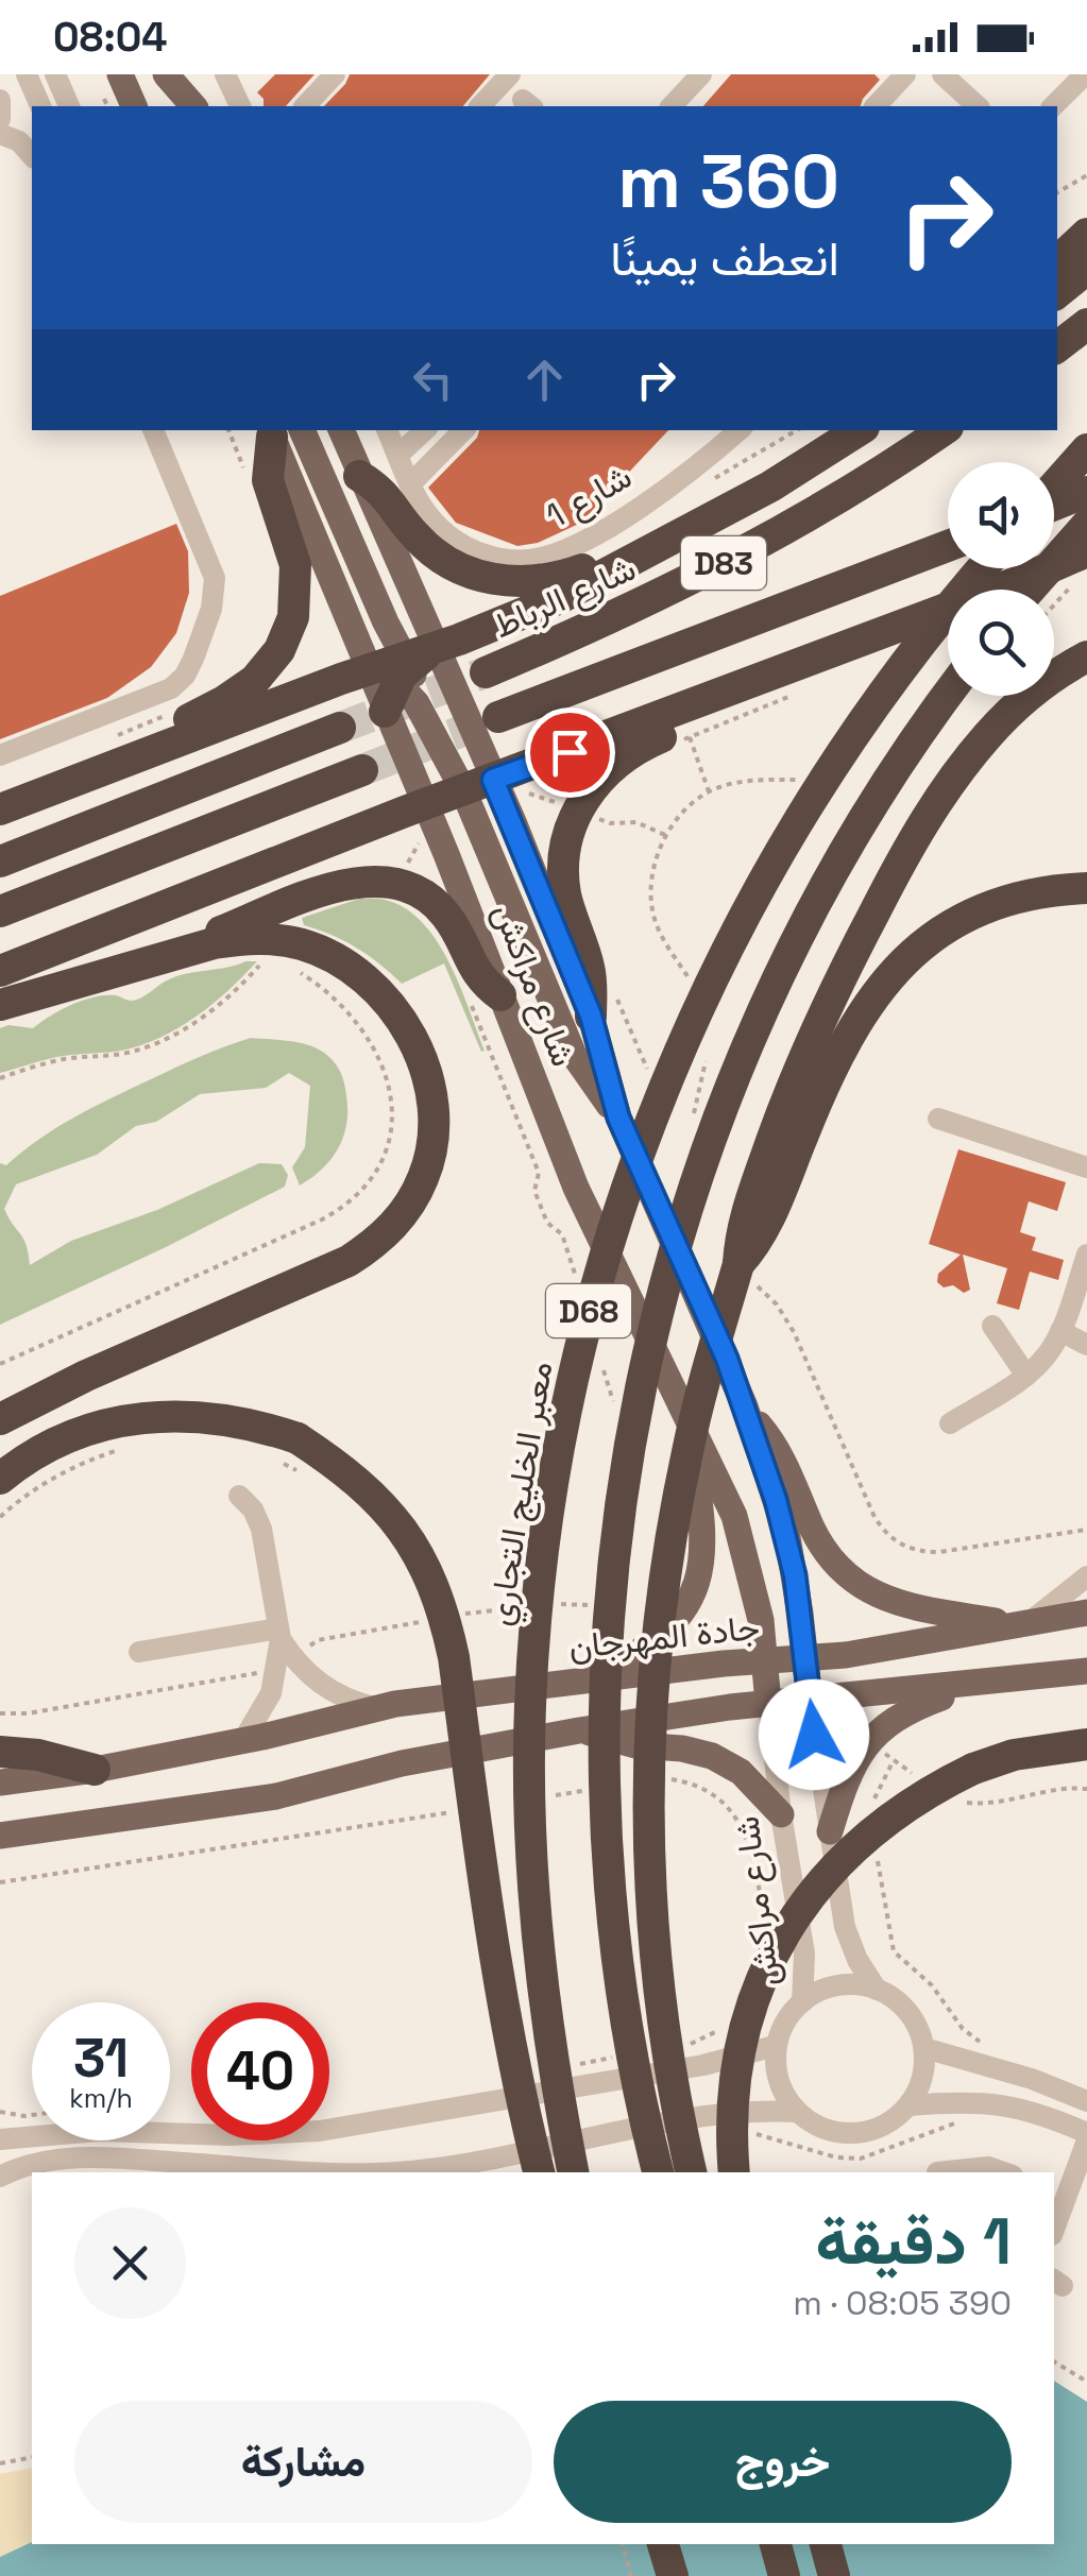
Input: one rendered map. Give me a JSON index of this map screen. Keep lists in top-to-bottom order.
{
  "streets": {
    "highway": [
      "D83",
      "شارع الرباط",
      "D68",
      "معبر الخليج التجاري"
    ],
    "main road": ["شارع مراكش", "جادة المهرجان"],
    "street": ["شارع 1"]
  },
  "crossings": [
    ["شارع مراكش", "جادة المهرجان"]
  ],
  "page": {
    "status": "08:04",
    "turn": ["360 m", "انعطف يمينًا"],
    "speed": "31 km/h",
    "limit": "40",
    "heading": ["1 دقيقة", "390 m · 08:05"],
    "buttons": ["خروج", "مشاركة"]
  }
}
